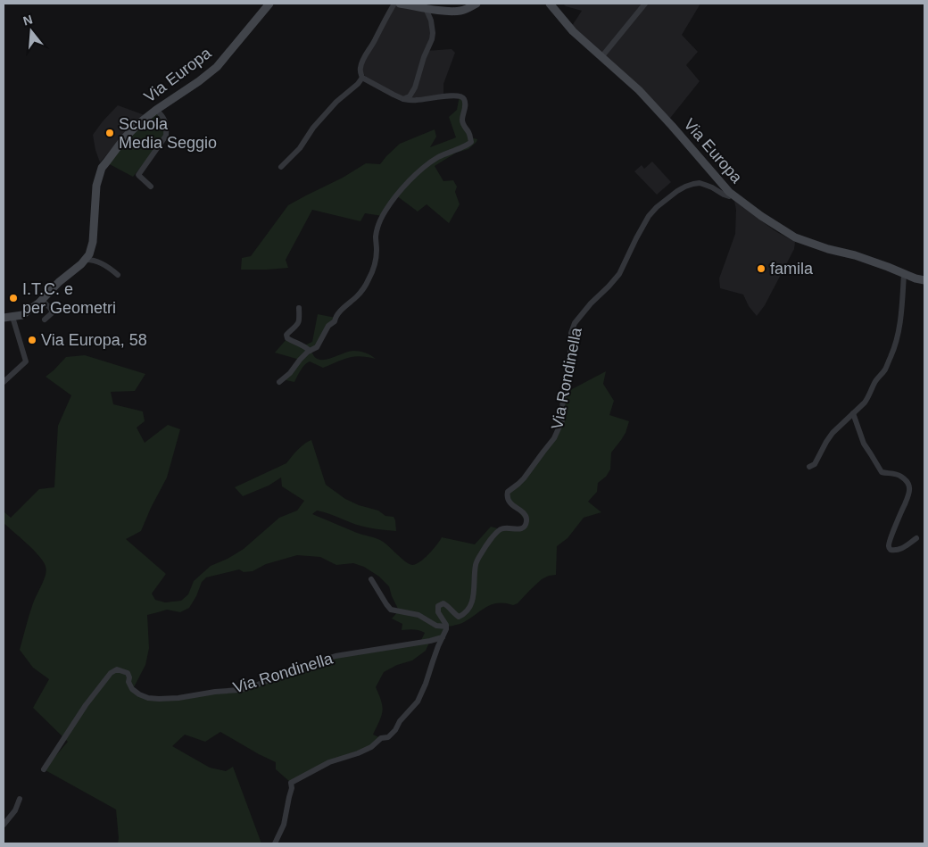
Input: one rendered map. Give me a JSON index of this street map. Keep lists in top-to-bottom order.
{
  "streets": {
    "main road": ["Via Europa"],
    "street": ["Via Rondinella"]
  },
  "crossings": [
    ["Via Europa", "Via Rondinella"]
  ],
  "places": [
    "Scuola Media Seggio",
    "famila",
    "I.T.C. e per Geometri",
    "Via Europa, 58"
  ],
  "north": "top"
}
